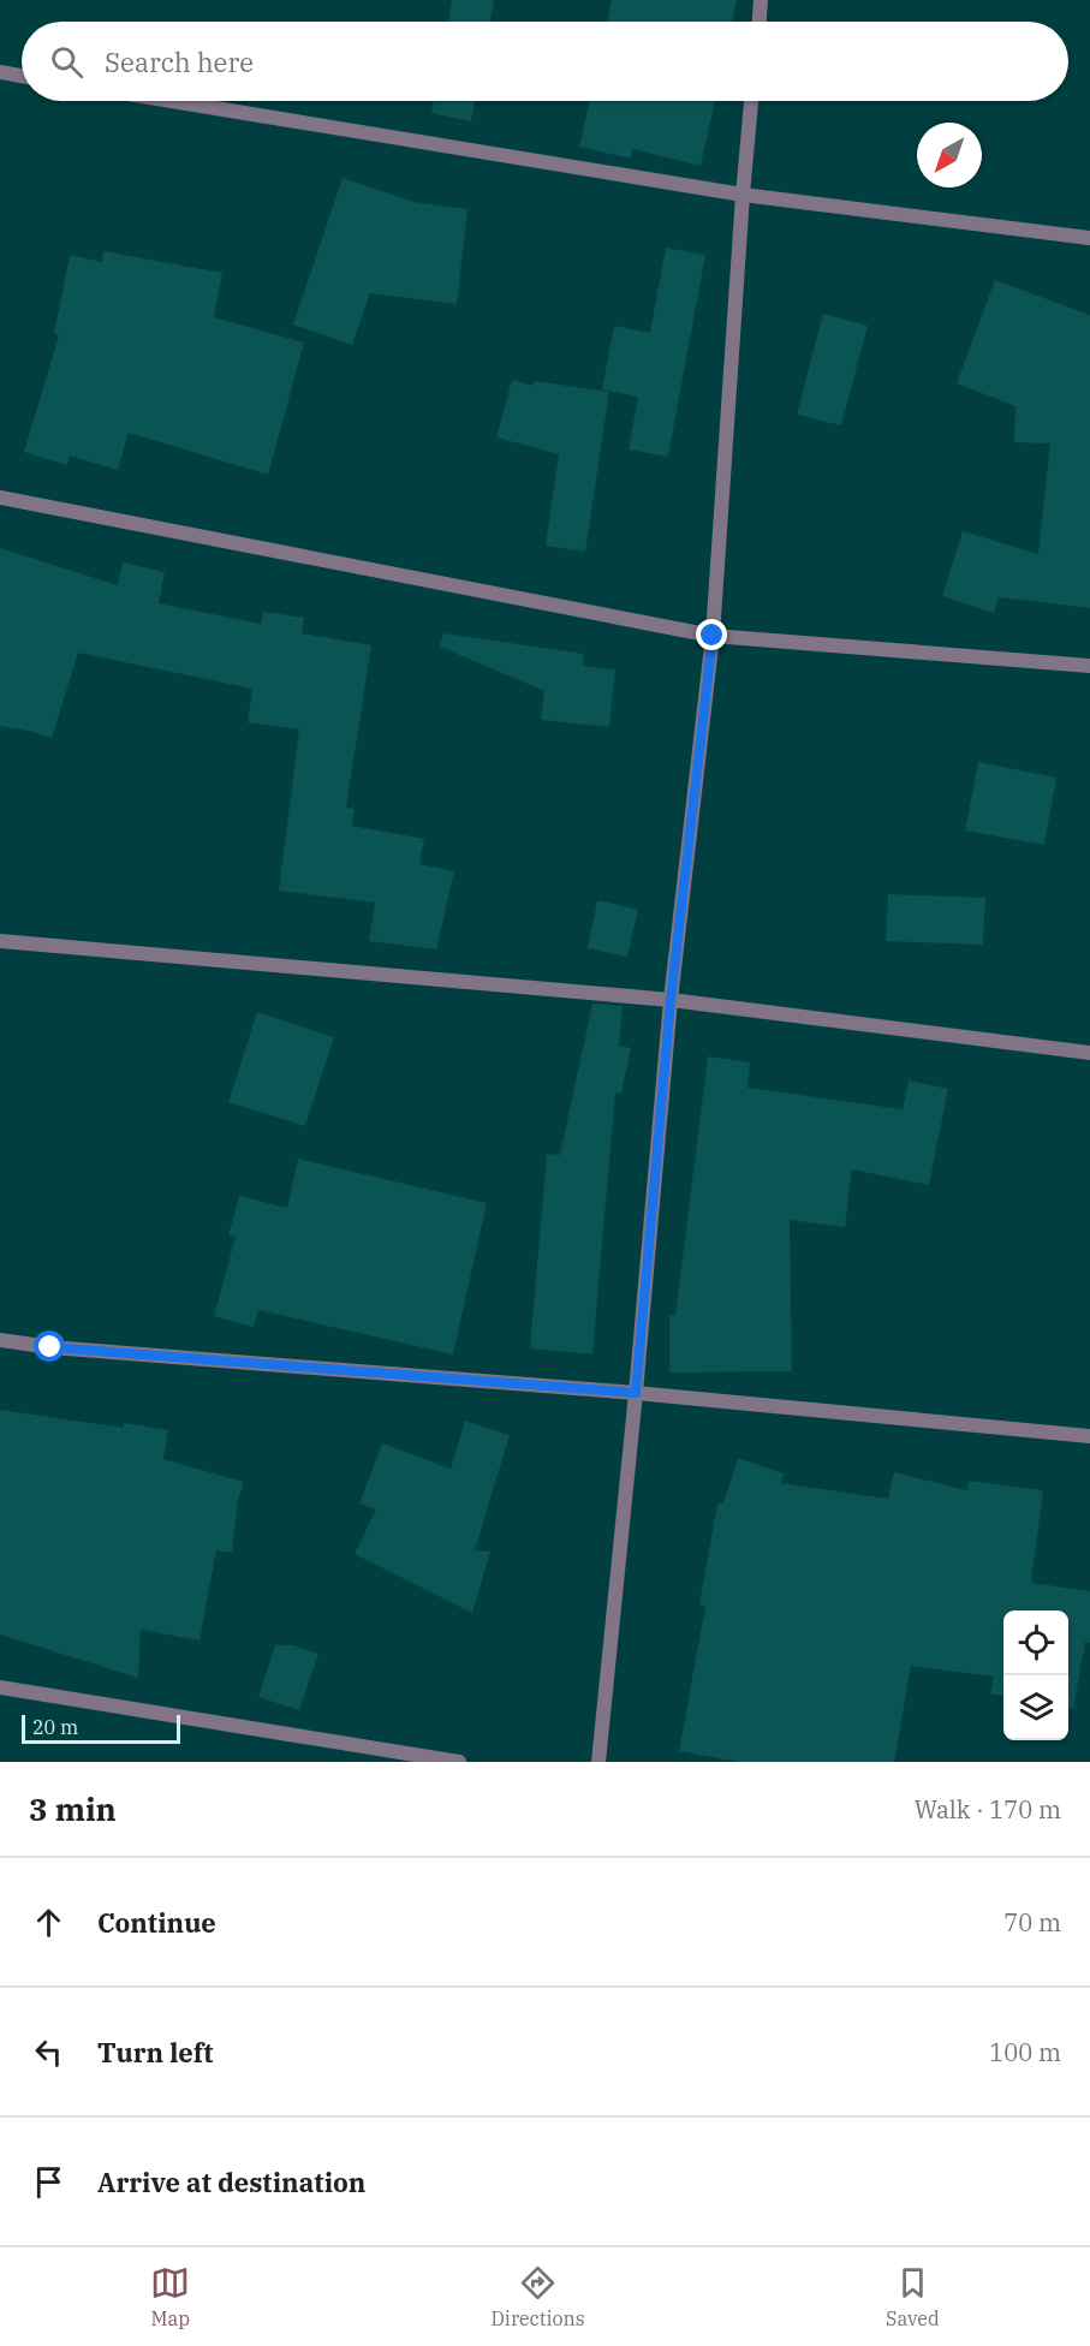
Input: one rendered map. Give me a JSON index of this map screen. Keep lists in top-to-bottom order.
{
  "scale_bar": "20 m",
  "north": "bottom left",
  "page": {
    "search": "Search here",
    "scale": "20 m",
    "heading": ["3 min", "Walk · 170 m"],
    "list": [
      ["Continue", "70 m"],
      ["Turn left", "100 m"],
      "Arrive at destination"
    ],
    "nav": ["Map", "Directions", "Saved"]
  }
}
